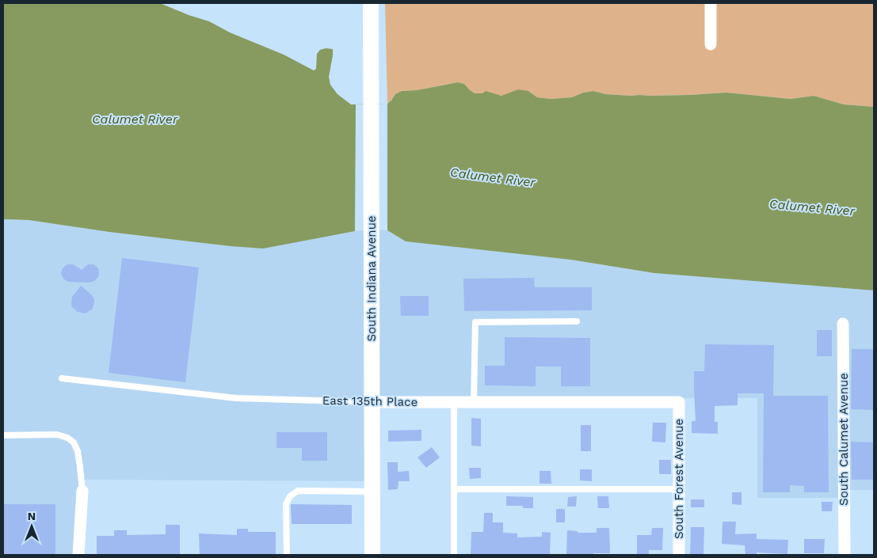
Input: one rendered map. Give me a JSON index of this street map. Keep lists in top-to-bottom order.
{
  "streets": {
    "main road": ["South Indiana Avenue"],
    "street": ["East 135th Place", "South Calumet Avenue", "South Forest Avenue"]
  },
  "crossings": [
    ["South Indiana Avenue", "East 135th Place"],
    ["East 135th Place", "South Forest Avenue"]
  ],
  "water": ["Calumet River"],
  "north": "top"
}
